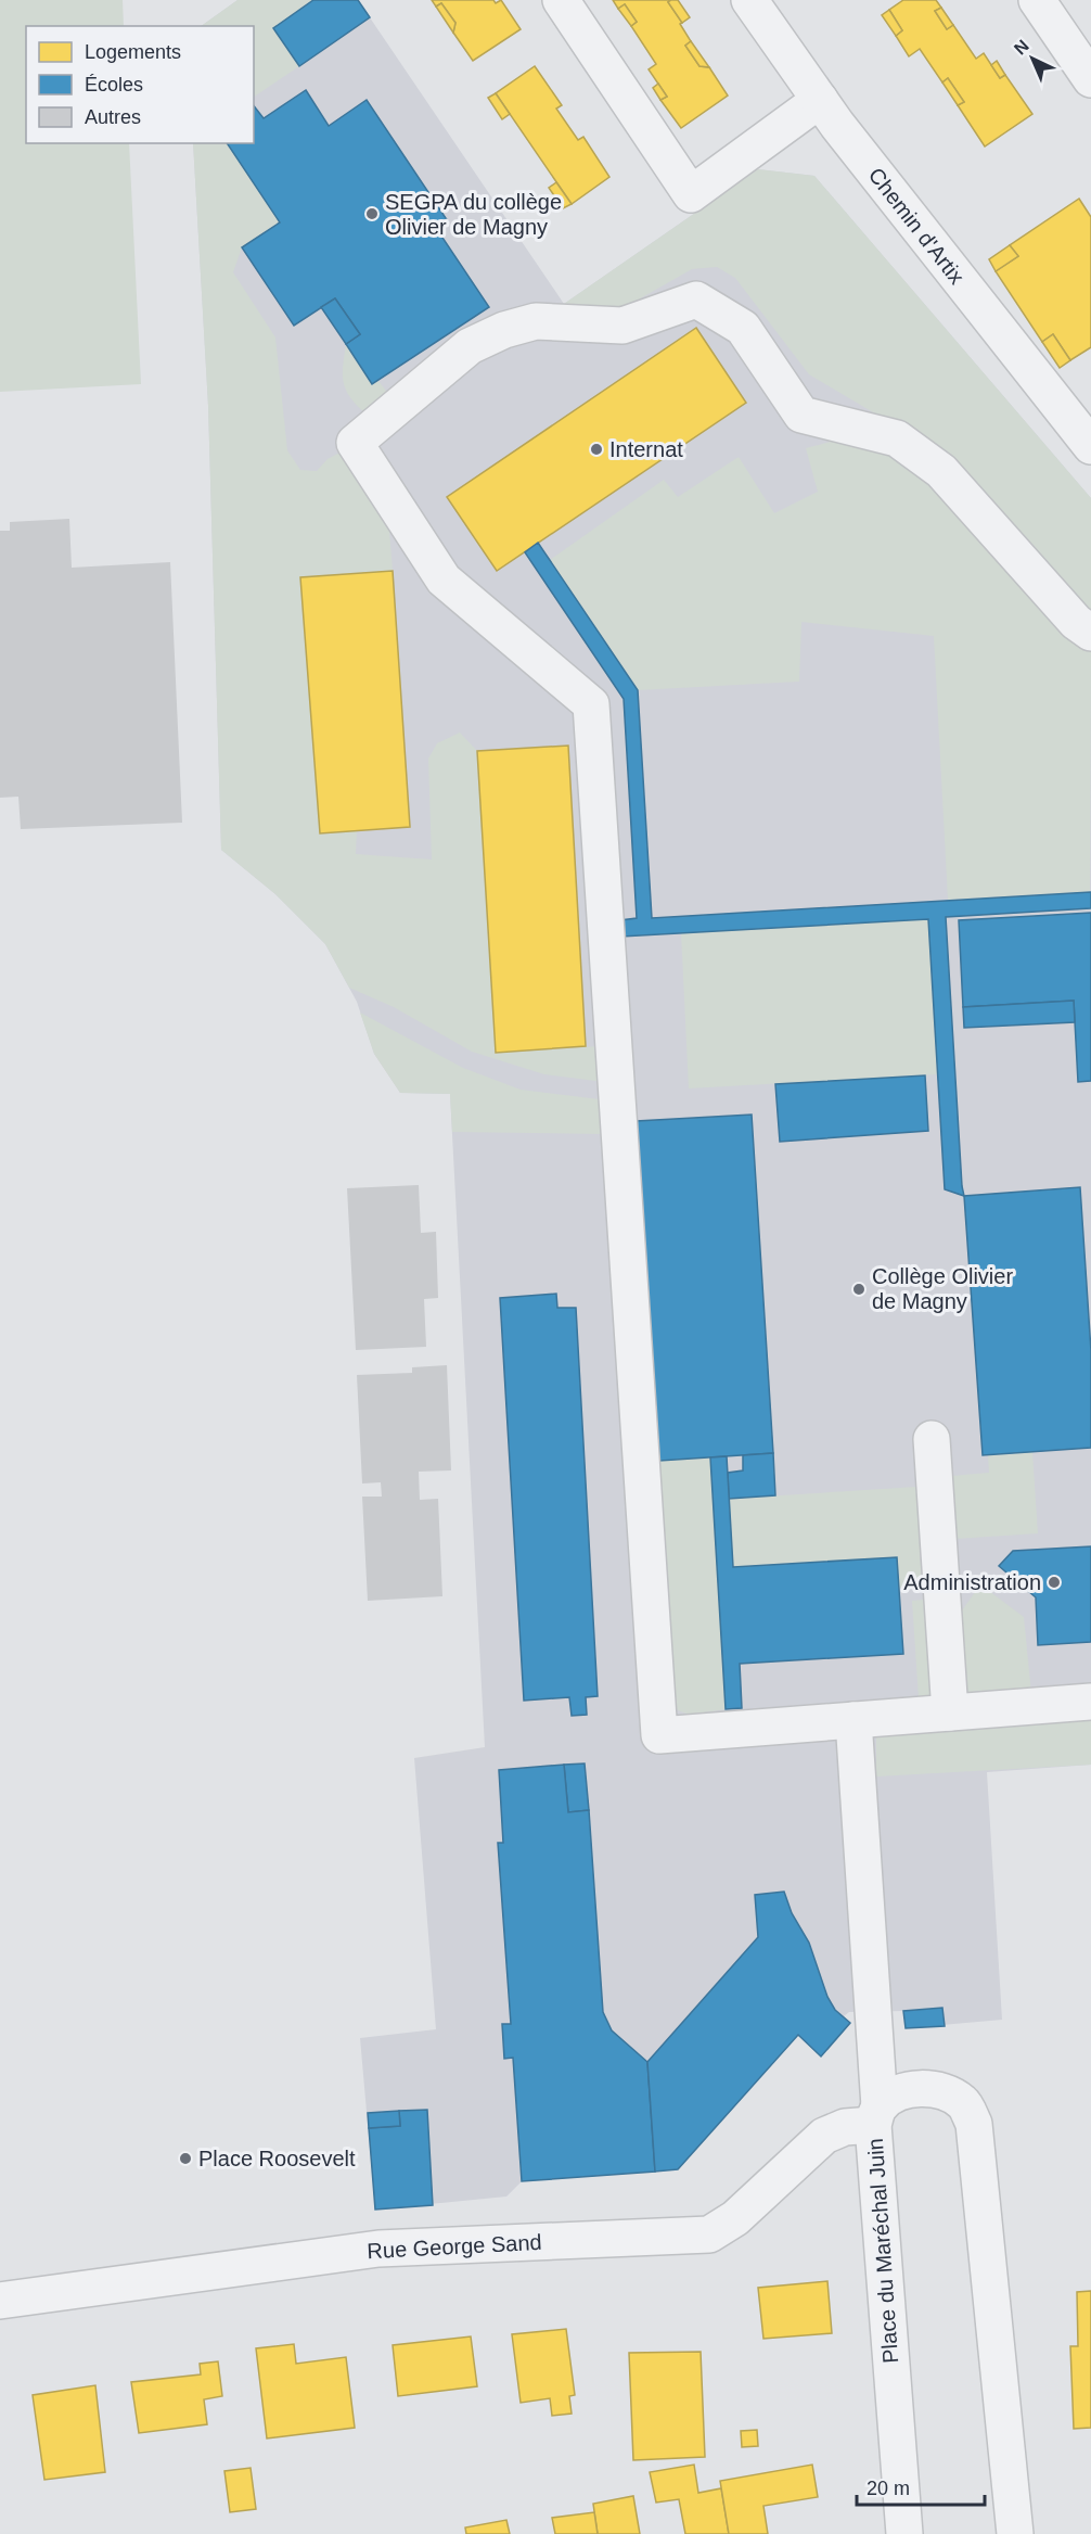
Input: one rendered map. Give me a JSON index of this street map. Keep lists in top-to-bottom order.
{
  "streets": {
    "street": ["Chemin d'Artix", "Rue George Sand", "Place du Maréchal Juin"]
  },
  "crossings": [
    ["Rue George Sand", "Place du Maréchal Juin"]
  ],
  "places": [
    "SEGPA du collège Olivier de Magny",
    "Internat",
    "Collège Olivier de Magny",
    "Administration",
    "Place Roosevelt"
  ],
  "legend": ["Logements", "Écoles", "Autres"],
  "scale_bar": "20 m",
  "north": "top left"
}
